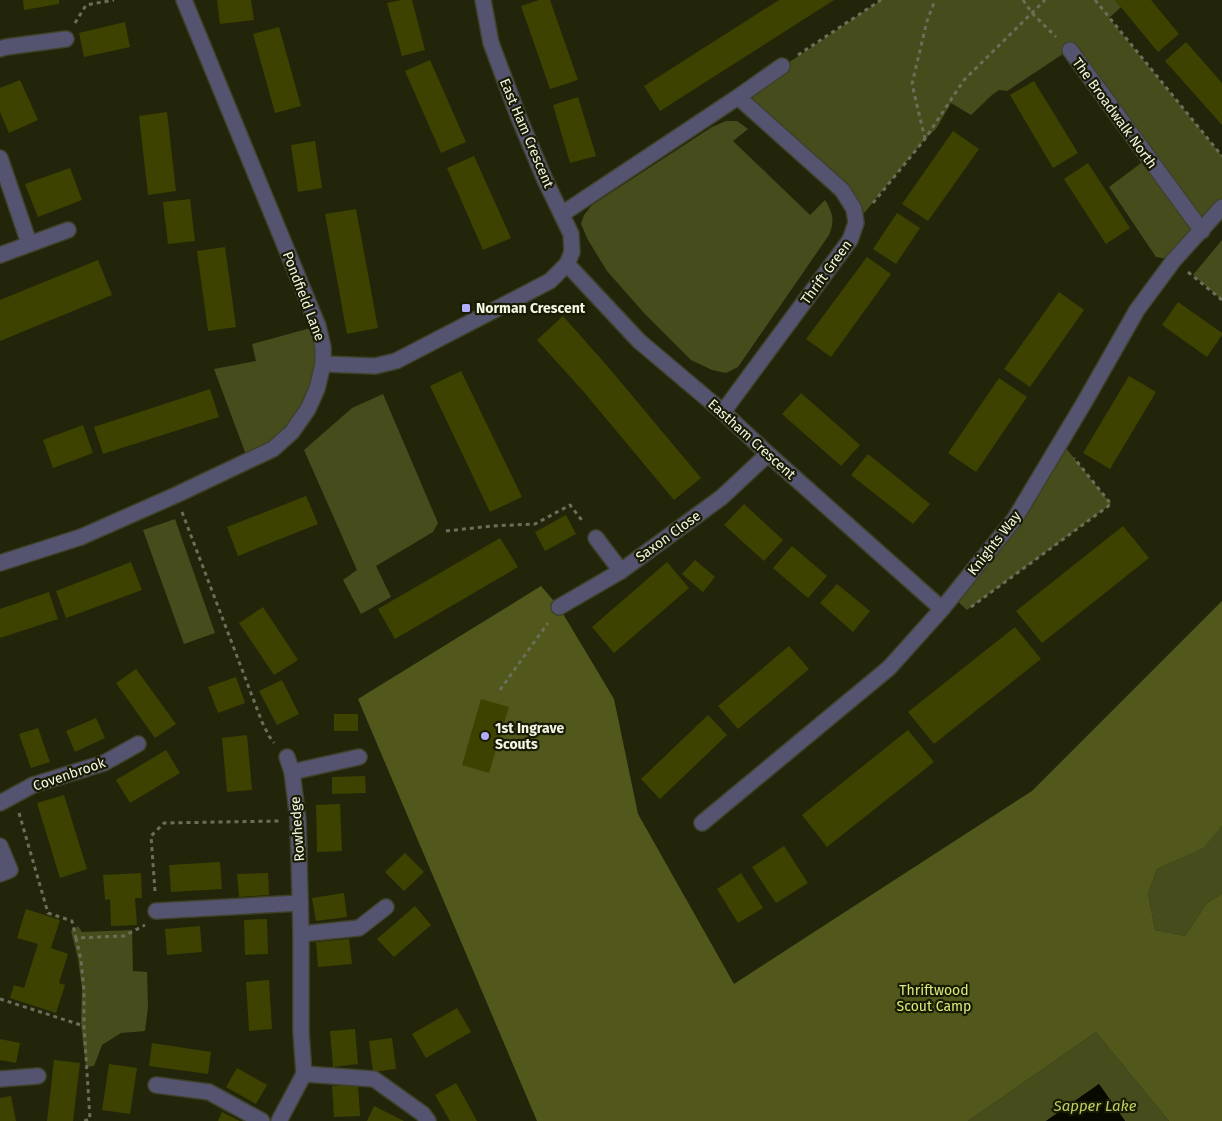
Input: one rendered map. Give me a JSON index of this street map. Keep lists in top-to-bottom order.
{
  "streets": {
    "street": [
      "The Broadwalk North",
      "East Ham Crescent",
      "Thrift Green",
      "Pondfield Lane",
      "Eastham Crescent",
      "Saxon Close",
      "Knights Way",
      "Covenbrook",
      "Rowhedge"
    ]
  },
  "crossings": [
    ["The Broadwalk North", "Knights Way"],
    ["East Ham Crescent", "Eastham Crescent"],
    ["Thrift Green", "Eastham Crescent"],
    ["Eastham Crescent", "Saxon Close"],
    ["Eastham Crescent", "Knights Way"]
  ],
  "water": ["Sapper Lake"],
  "parks": ["Thriftwood Scout Camp"],
  "places": {
    "transit": ["Norman Crescent"],
    "other": ["1st Ingrave Scouts"]
  }
}
